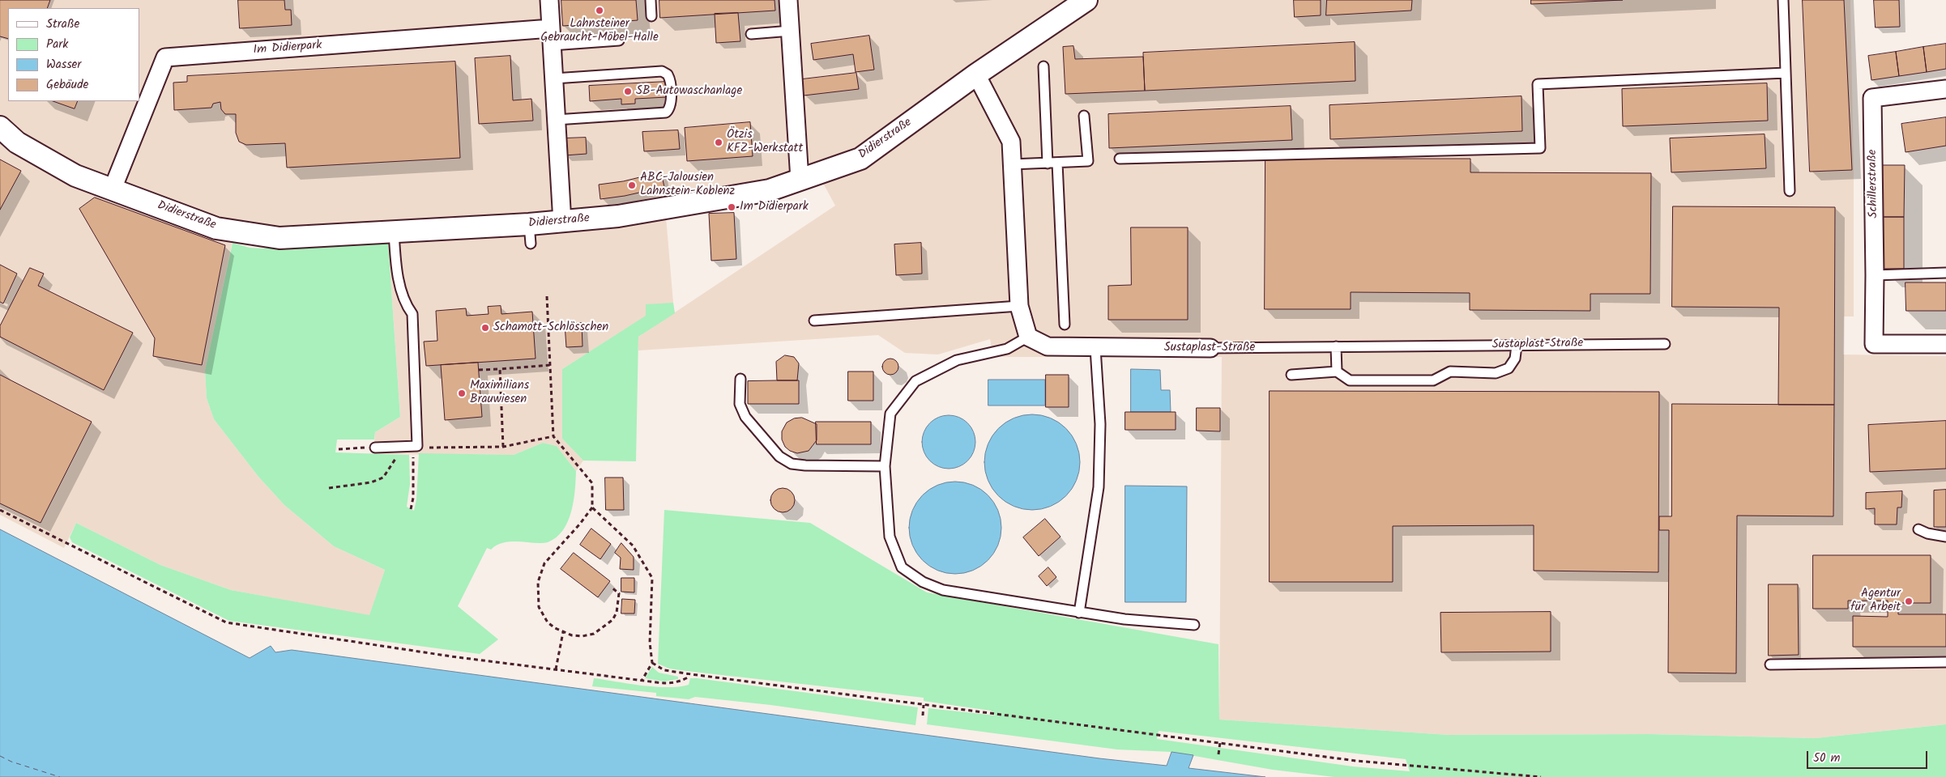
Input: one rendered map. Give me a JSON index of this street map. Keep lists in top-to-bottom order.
{
  "streets": {
    "street": [
      "Im Didierpark",
      "Didierstraße",
      "Schillerstraße",
      "Sustaplast-Straße"
    ]
  },
  "crossings": [
    ["Im Didierpark", "Didierstraße"]
  ],
  "places": [
    "Lahnsteiner Gebraucht-Möbel-Halle",
    "SB-Autowaschanlage",
    "Ötzis KFZ-Werkstatt",
    "ABC-Jalousien Lahnstein-Koblenz",
    "Im Didierpark",
    "Schamott-Schlösschen",
    "Maximilians Brauwiesen",
    "Agentur für Arbeit"
  ],
  "legend": [
    "Straße",
    "Park",
    "Wasser",
    "Gebäude"
  ],
  "scale_bar": "50 m"
}
